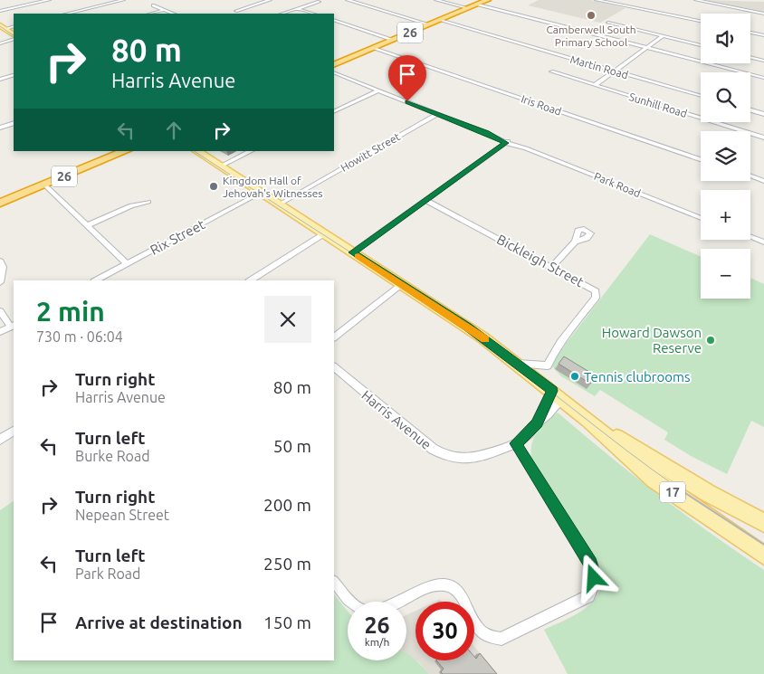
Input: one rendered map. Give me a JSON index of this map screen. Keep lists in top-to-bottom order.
{
  "streets": {
    "highway": ["26"],
    "main road": ["17"],
    "street": [
      "Martin Road",
      "Iris Road",
      "Sunhill Road",
      "Howitt Street",
      "Park Road",
      "Rix Street",
      "Bickleigh Street",
      "Harris Avenue"
    ]
  },
  "crossings": [
    ["26", "Martin Road"],
    ["26", "Iris Road"],
    ["Howitt Street", "Park Road"],
    ["Howitt Street", "17"],
    ["Rix Street", "17"],
    ["Bickleigh Street", "17"],
    ["Harris Avenue", "17"]
  ],
  "places": [
    "Camberwell South Primary School",
    "Kingdom Hall of Jehovah's Witnesses",
    "Howard Dawson Reserve",
    "Tennis clubrooms"
  ],
  "page": {
    "map_buttons": ["+", "−"],
    "turn": ["80 m", "Harris Avenue"],
    "heading": ["2 min", "730 m · 06:04"],
    "list": [
      {
        "name": "Turn right",
        "note": "Harris Avenue",
        "value": "80 m"
      },
      {
        "name": "Turn left",
        "note": "Burke Road",
        "value": "50 m"
      },
      {
        "name": "Turn right",
        "note": "Nepean Street",
        "value": "200 m"
      },
      {
        "name": "Turn left",
        "note": "Park Road",
        "value": "250 m"
      },
      {
        "name": "Arrive at destination",
        "value": "150 m"
      }
    ],
    "speed": "26 km/h",
    "limit": "30"
  }
}
